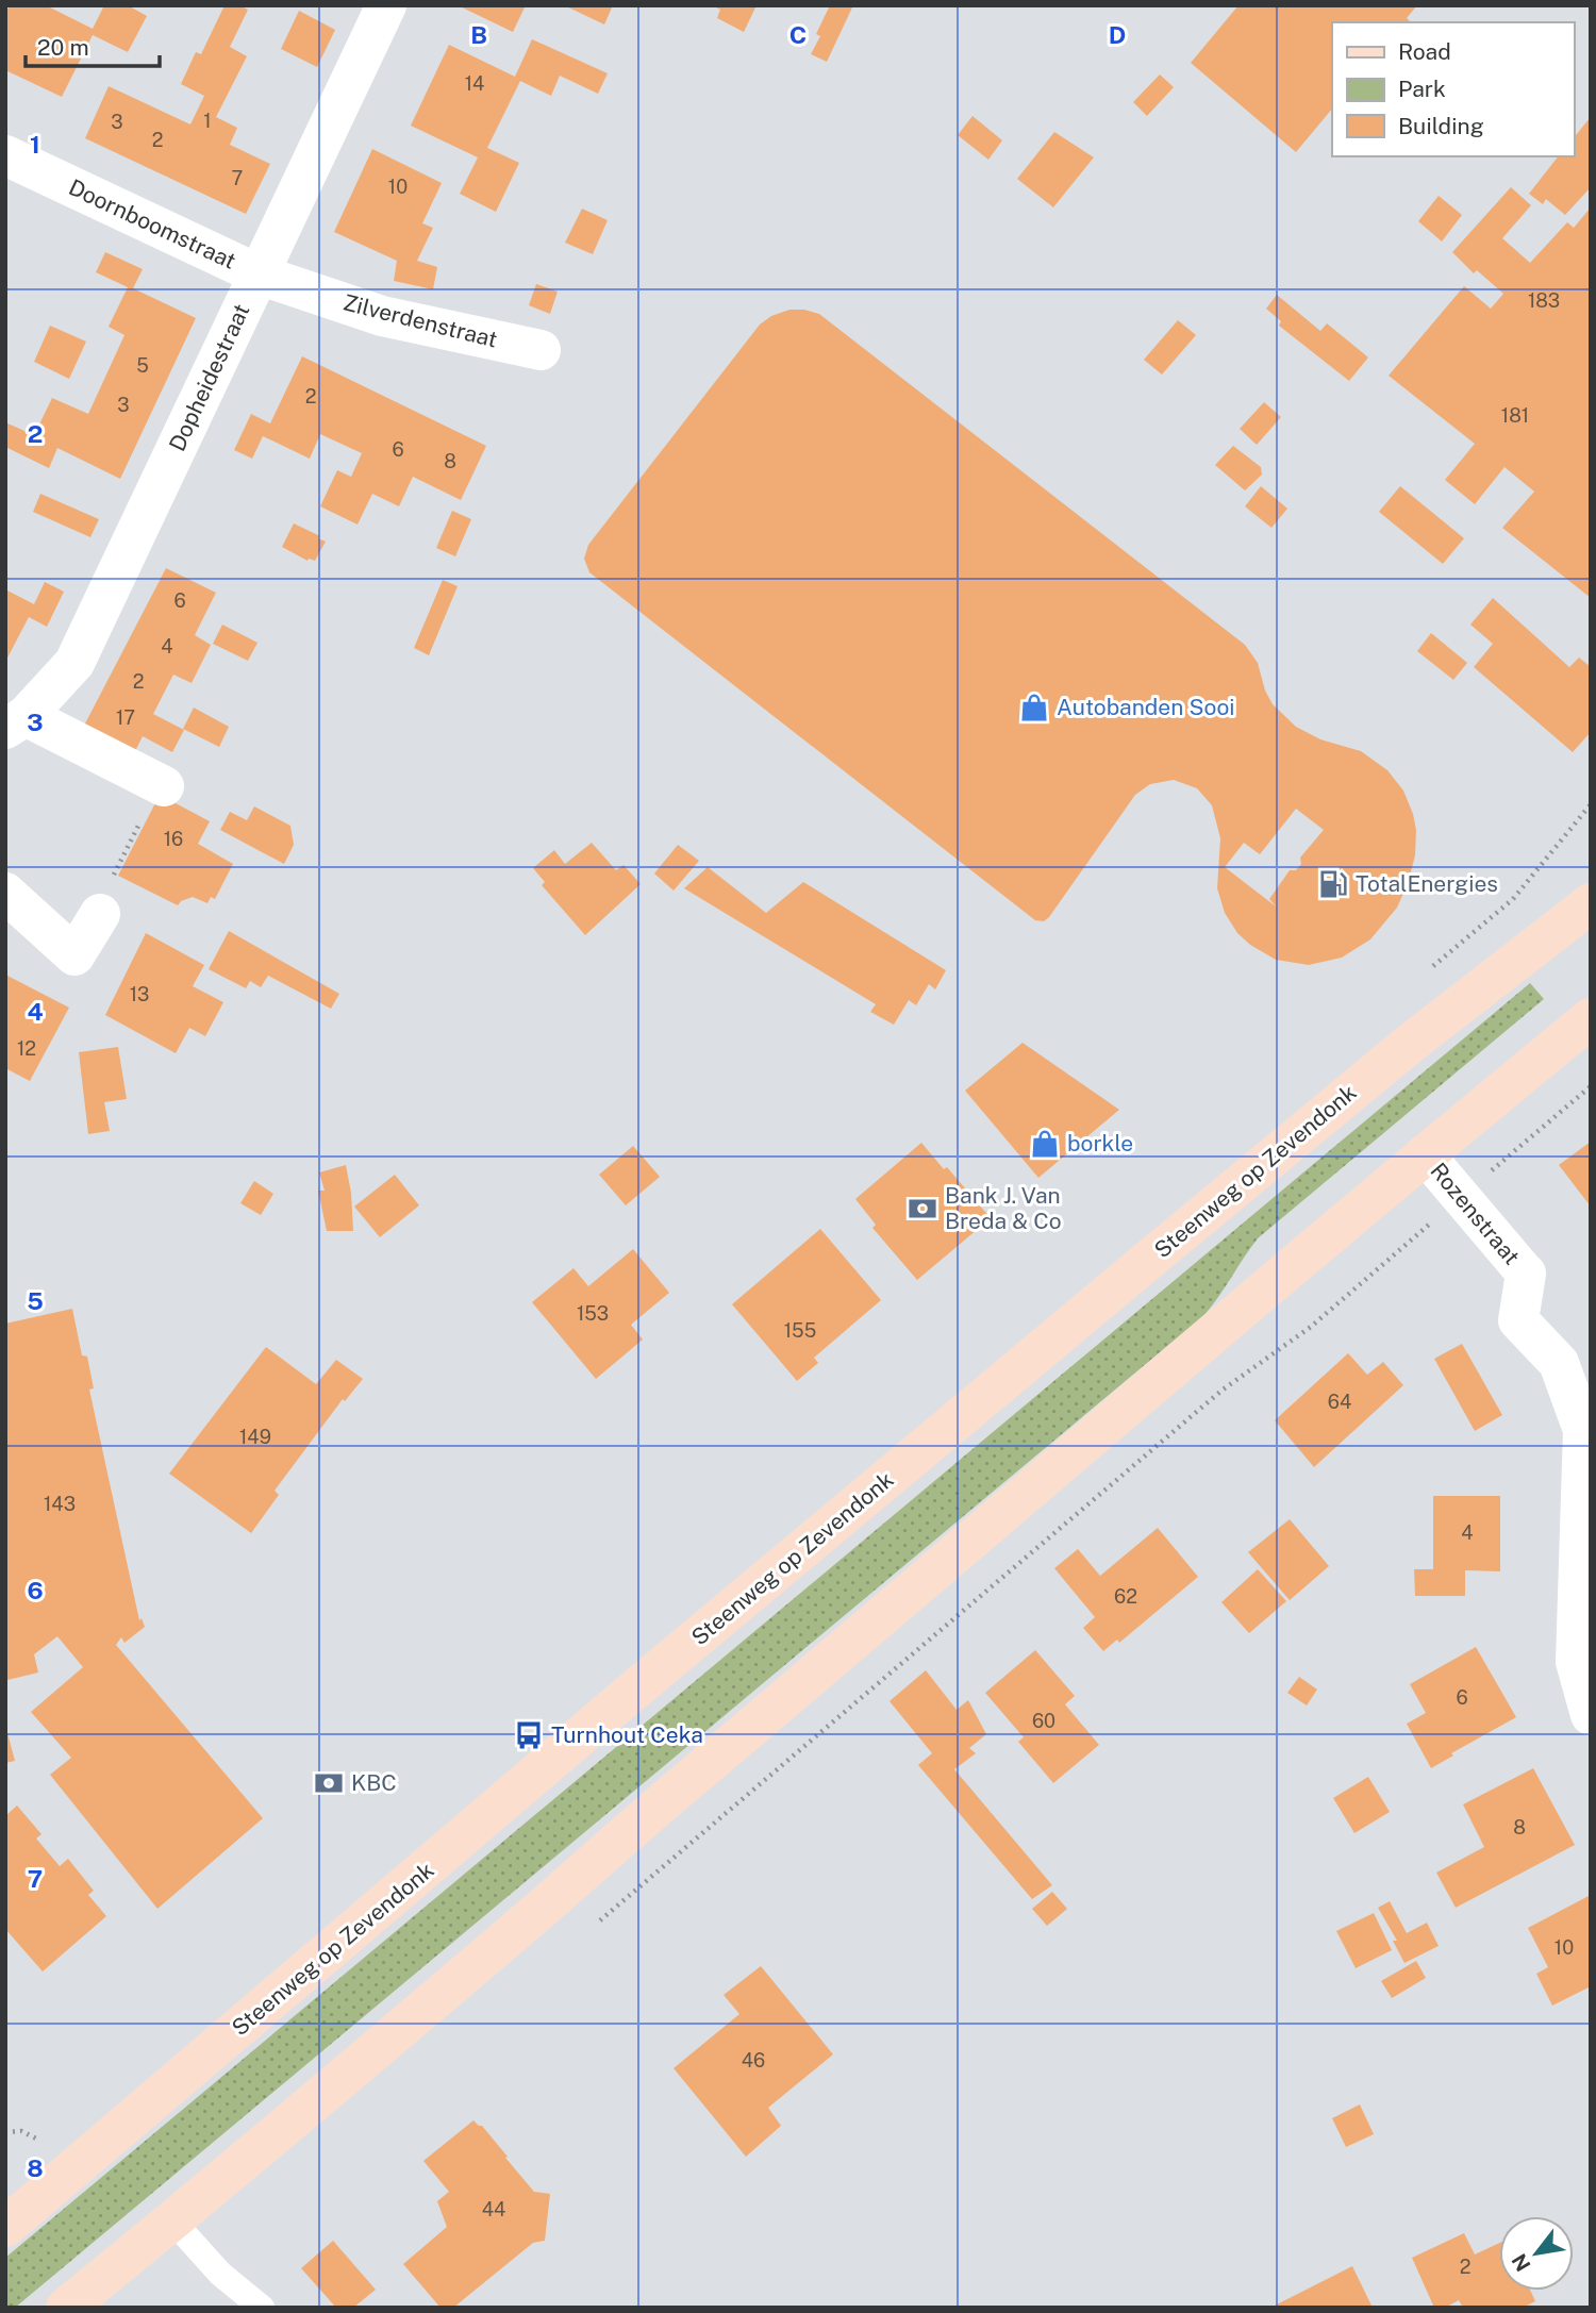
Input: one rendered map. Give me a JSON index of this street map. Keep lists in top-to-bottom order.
{
  "streets": {
    "main road": ["Steenweg op Zevendonk"],
    "street": [
      "Doornboomstraat",
      "Zilverdenstraat",
      "Dopheidestraat",
      "Rozenstraat"
    ]
  },
  "crossings": [
    ["Doornboomstraat", "Zilverdenstraat"],
    ["Doornboomstraat", "Dopheidestraat"],
    ["Zilverdenstraat", "Dopheidestraat"]
  ],
  "places": {
    "shop": ["Autobanden Sooi", "borkle"],
    "fuel station": ["TotalEnergies"],
    "bank": ["Bank J. Van Breda & Co", "KBC"],
    "bus stop": ["Turnhout Ceka"]
  },
  "house_numbers": [
    "14",
    "1",
    "3",
    "2",
    "7",
    "10",
    "183",
    "5",
    "2",
    "3",
    "181",
    "6",
    "8",
    "6",
    "4",
    "2",
    "17",
    "16",
    "13",
    "12",
    "153",
    "155",
    "64",
    "149",
    "143",
    "4",
    "62",
    "6",
    "60",
    "8",
    "10",
    "46",
    "44",
    "2"
  ],
  "legend": ["Road", "Park", "Building"],
  "scale_bar": "20 m",
  "north": "bottom left",
  "grid": {
    "columns": ["B", "C", "D"],
    "rows": [
      "1",
      "2",
      "3",
      "4",
      "5",
      "6",
      "7",
      "8"
    ]
  }
}
